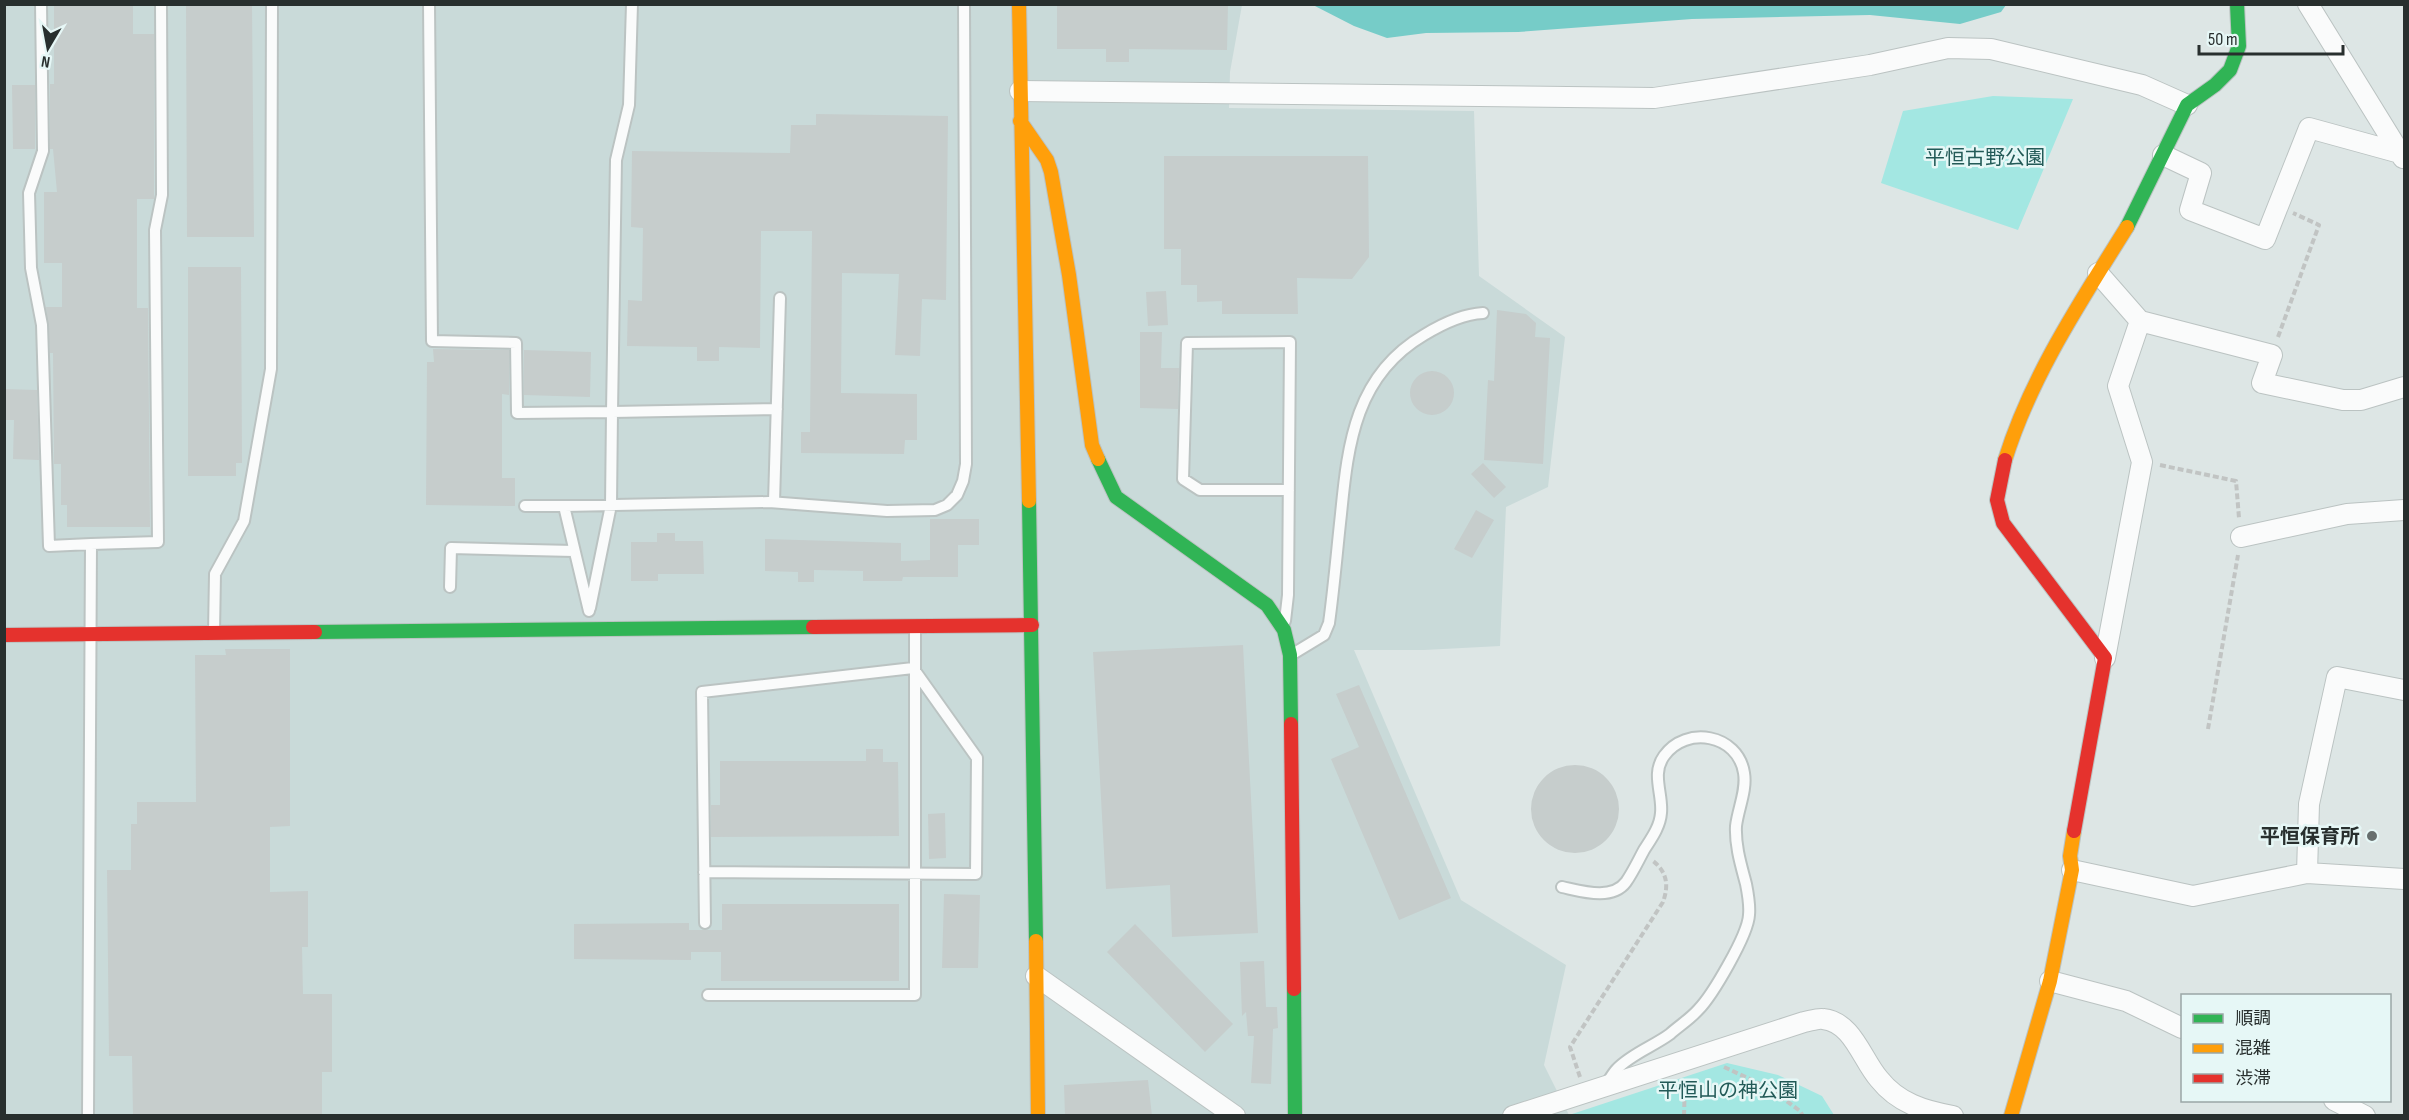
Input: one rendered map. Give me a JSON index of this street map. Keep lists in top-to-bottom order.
{
  "parks": ["平恒古野公園", "平恒山の神公園"],
  "places": ["平恒保育所"],
  "legend": ["順調", "混雑", "渋滞"],
  "scale_bar": "50 m",
  "north": "bottom"
}
